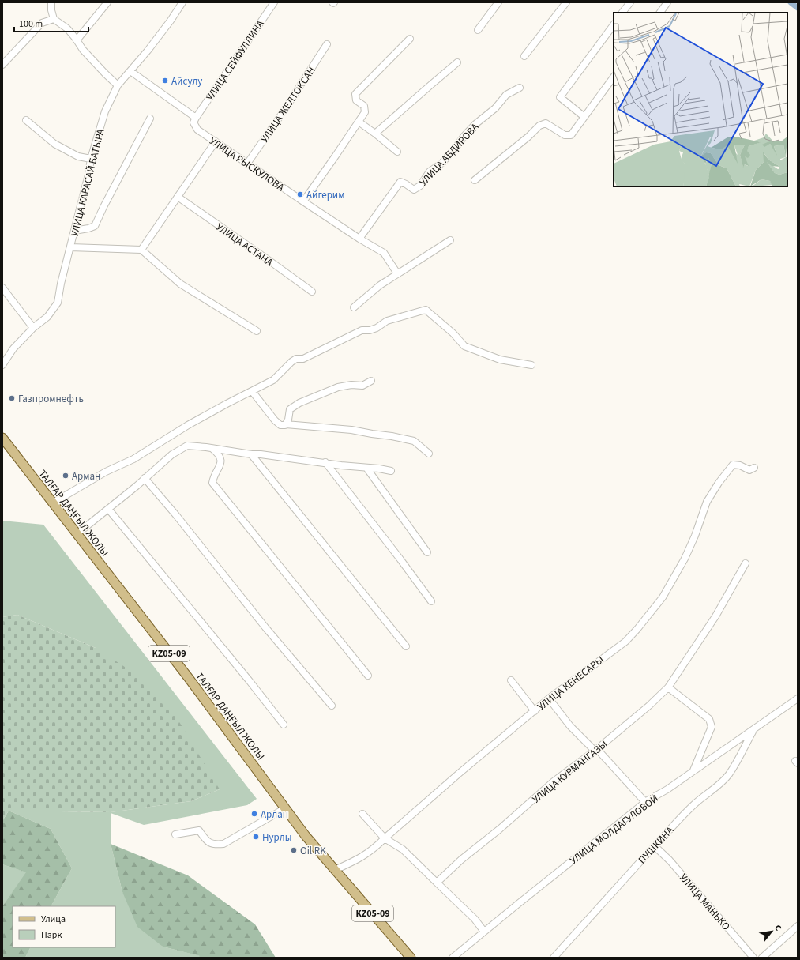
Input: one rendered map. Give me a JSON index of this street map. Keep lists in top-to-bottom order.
{
  "streets": {
    "main road": ["ТАЛҒАР ДАҢҒЫЛ ЖОЛЫ", "KZ05-09"],
    "street": [
      "УЛИЦА СЕЙФУЛЛИНА",
      "УЛИЦА ЖЕЛТОКСАН",
      "УЛИЦА АБДИРОВА",
      "УЛИЦА РЫСКУЛОВА",
      "УЛИЦА КАРАСАЙ БАТЫРА",
      "УЛИЦА АСТАНА",
      "УЛИЦА КЕНЕСАРЫ",
      "УЛИЦА КУРМАНГАЗЫ",
      "УЛИЦА МОЛДАГУЛОВОЙ",
      "ПУШКИНА",
      "УЛИЦА МАНЬКО"
    ]
  },
  "crossings": [
    ["УЛИЦА СЕЙФУЛЛИНА", "УЛИЦА РЫСКУЛОВА"],
    ["УЛИЦА ЖЕЛТОКСАН", "УЛИЦА РЫСКУЛОВА"],
    ["УЛИЦА АБДИРОВА", "УЛИЦА РЫСКУЛОВА"],
    ["ТАЛҒАР ДАҢҒЫЛ ЖОЛЫ", "УЛИЦА КЕНЕСАРЫ"],
    ["УЛИЦА МОЛДАГУЛОВОЙ", "ПУШКИНА"],
    ["ПУШКИНА", "УЛИЦА МАНЬКО"]
  ],
  "places": [
    "Айсулу",
    "Айгерим",
    "Газпромнефть",
    "Арман",
    "Арлан",
    "Нурлы",
    "Oil RK"
  ],
  "legend": ["Улица", "Парк"],
  "scale_bar": "100 m",
  "north": "top right"
}
